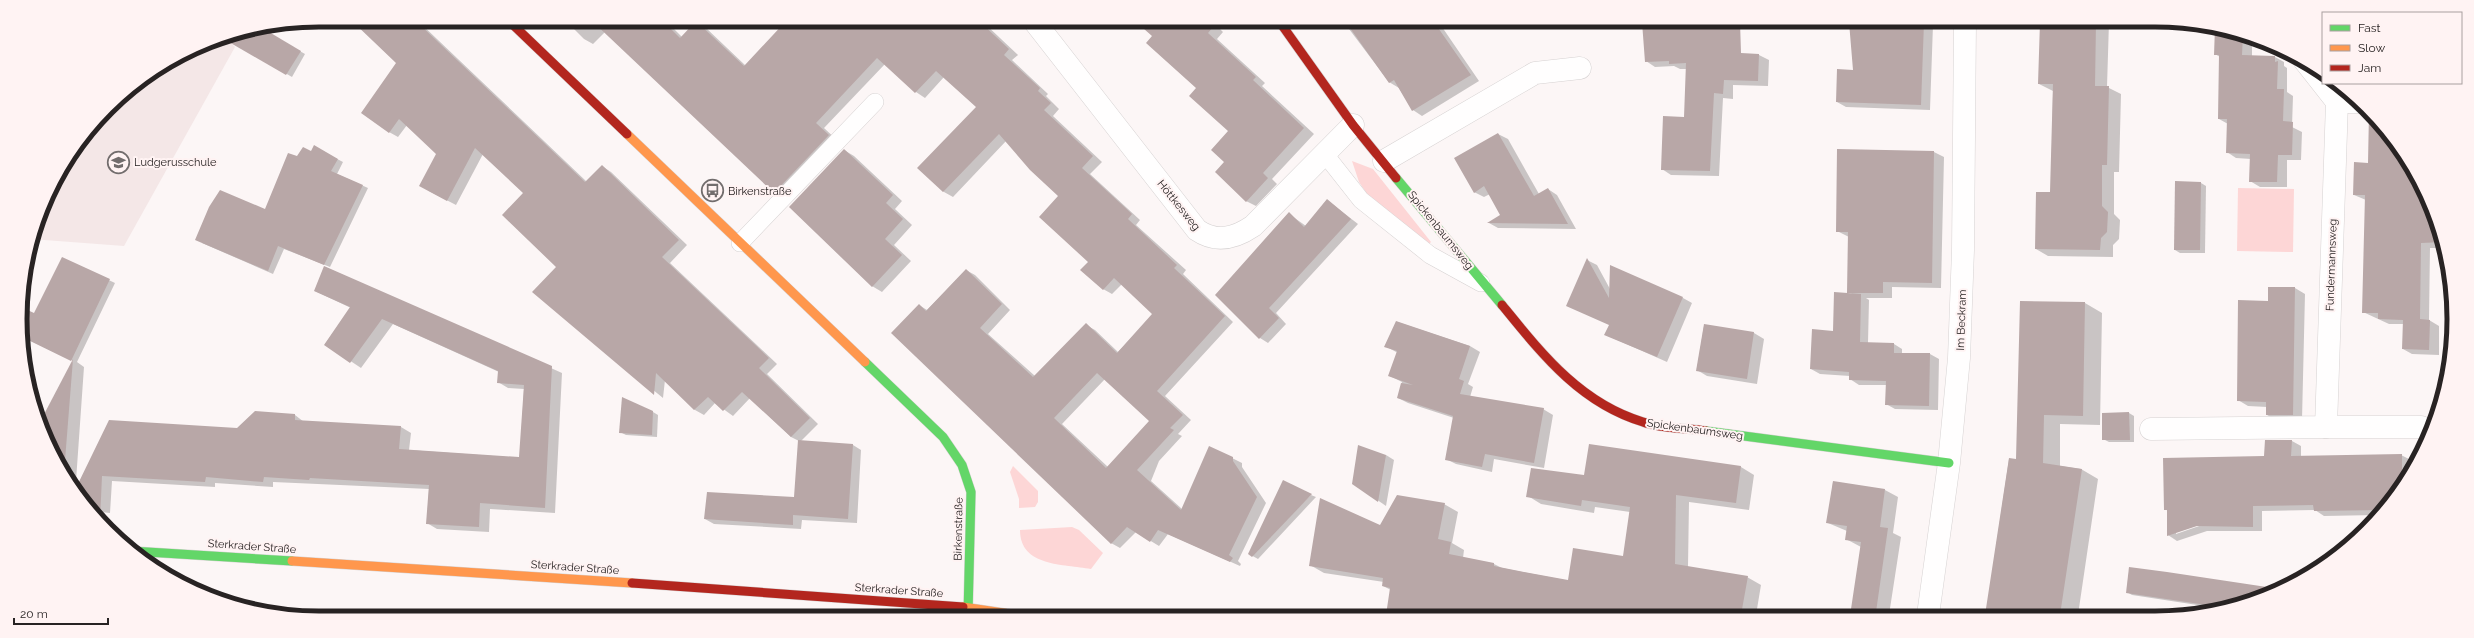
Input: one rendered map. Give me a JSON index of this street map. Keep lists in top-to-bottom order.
{
  "streets": {
    "street": [
      "Höttkesweg",
      "Spickenbaumsweg",
      "Fundermannsweg",
      "Im Beckram",
      "Birkenstraße",
      "Sterkrader Straße"
    ]
  },
  "crossings": [
    ["Höttkesweg", "Spickenbaumsweg"],
    ["Spickenbaumsweg", "Im Beckram"],
    ["Birkenstraße", "Sterkrader Straße"]
  ],
  "places": {
    "school or university": ["Ludgerusschule"],
    "bus stop": ["Birkenstraße"]
  },
  "legend": ["Fast", "Slow", "Jam"],
  "scale_bar": "20 m"
}
